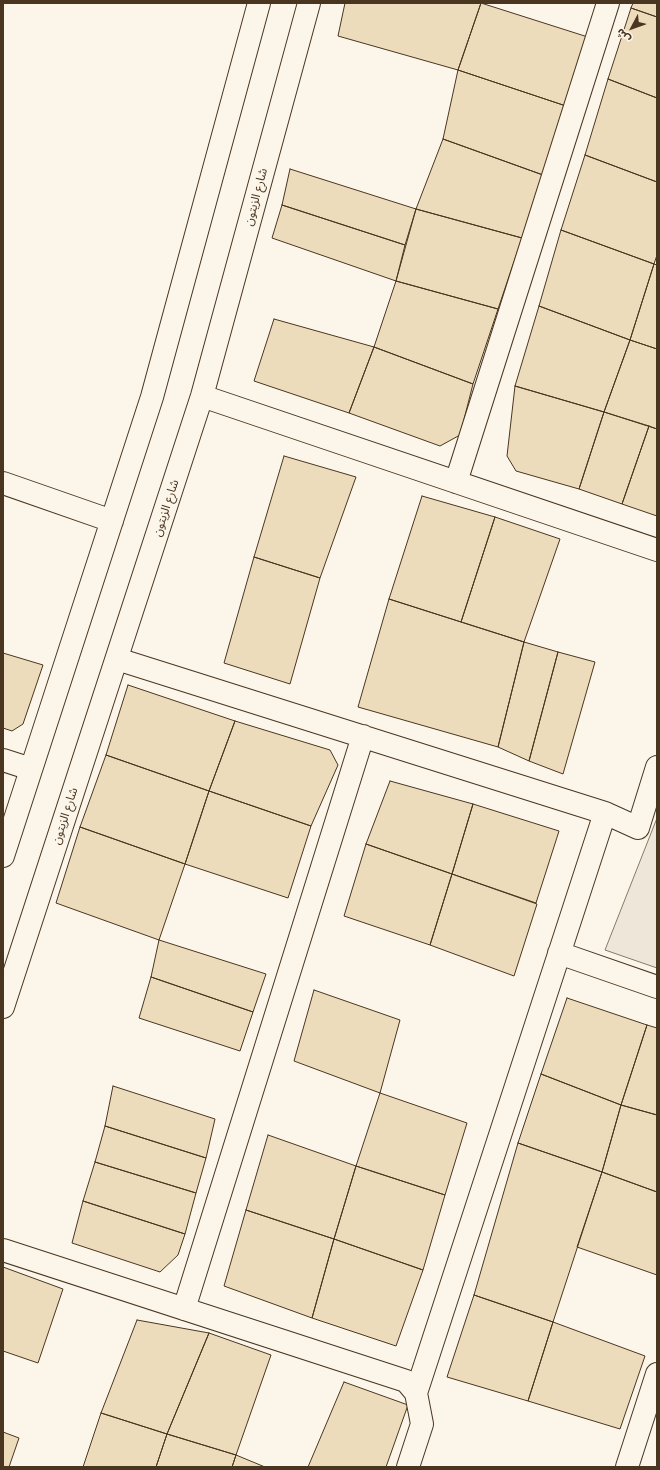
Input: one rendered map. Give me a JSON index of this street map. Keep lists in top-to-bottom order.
{
  "streets": {
    "street": ["شارع الزيتون"]
  },
  "north": "bottom left"
}
